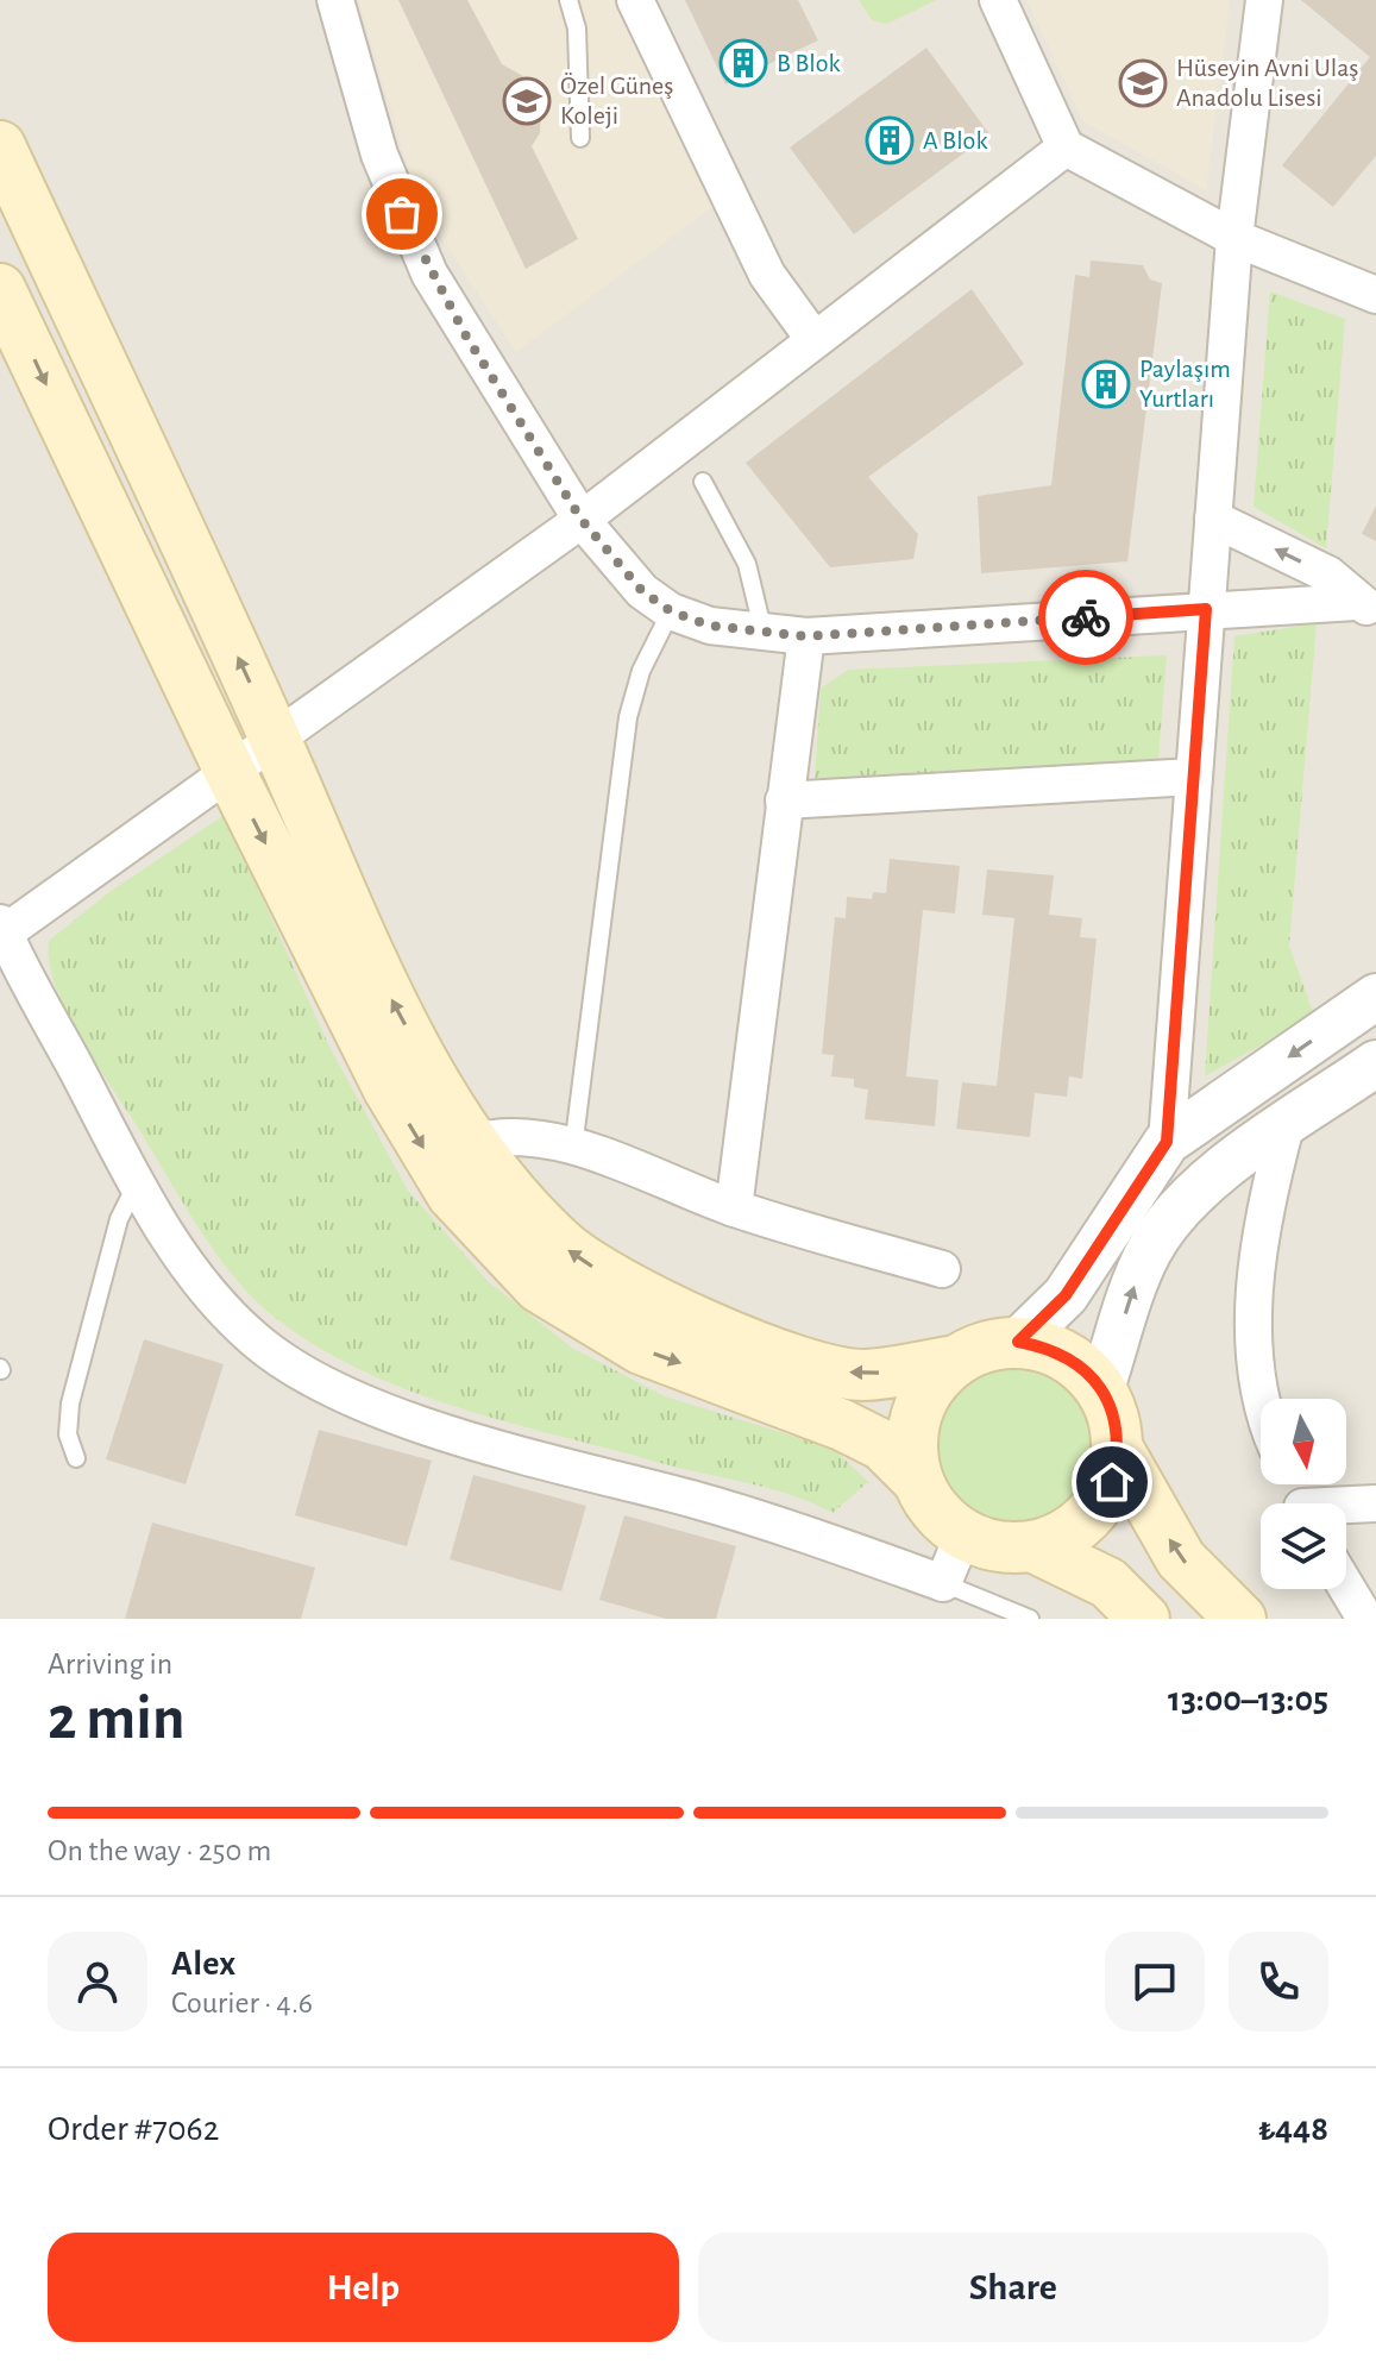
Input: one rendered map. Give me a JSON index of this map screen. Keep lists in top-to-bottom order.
{
  "places": {
    "building": ["B Blok", "A Blok", "Paylaşım Yurtları"],
    "school or university": ["Hüseyin Avni Ulaş Anadolu Lisesi", "Özel Güneş Koleji"]
  },
  "north": "bottom",
  "page": {
    "heading": ["2 min", "Arriving in", "13:00–13:05"],
    "panel": [
      "Alex",
      "Courier · 4.6",
      "Order #7062",
      "₺448"
    ],
    "bar": "On the way · 250 m",
    "buttons": ["Help", "Share"]
  }
}
